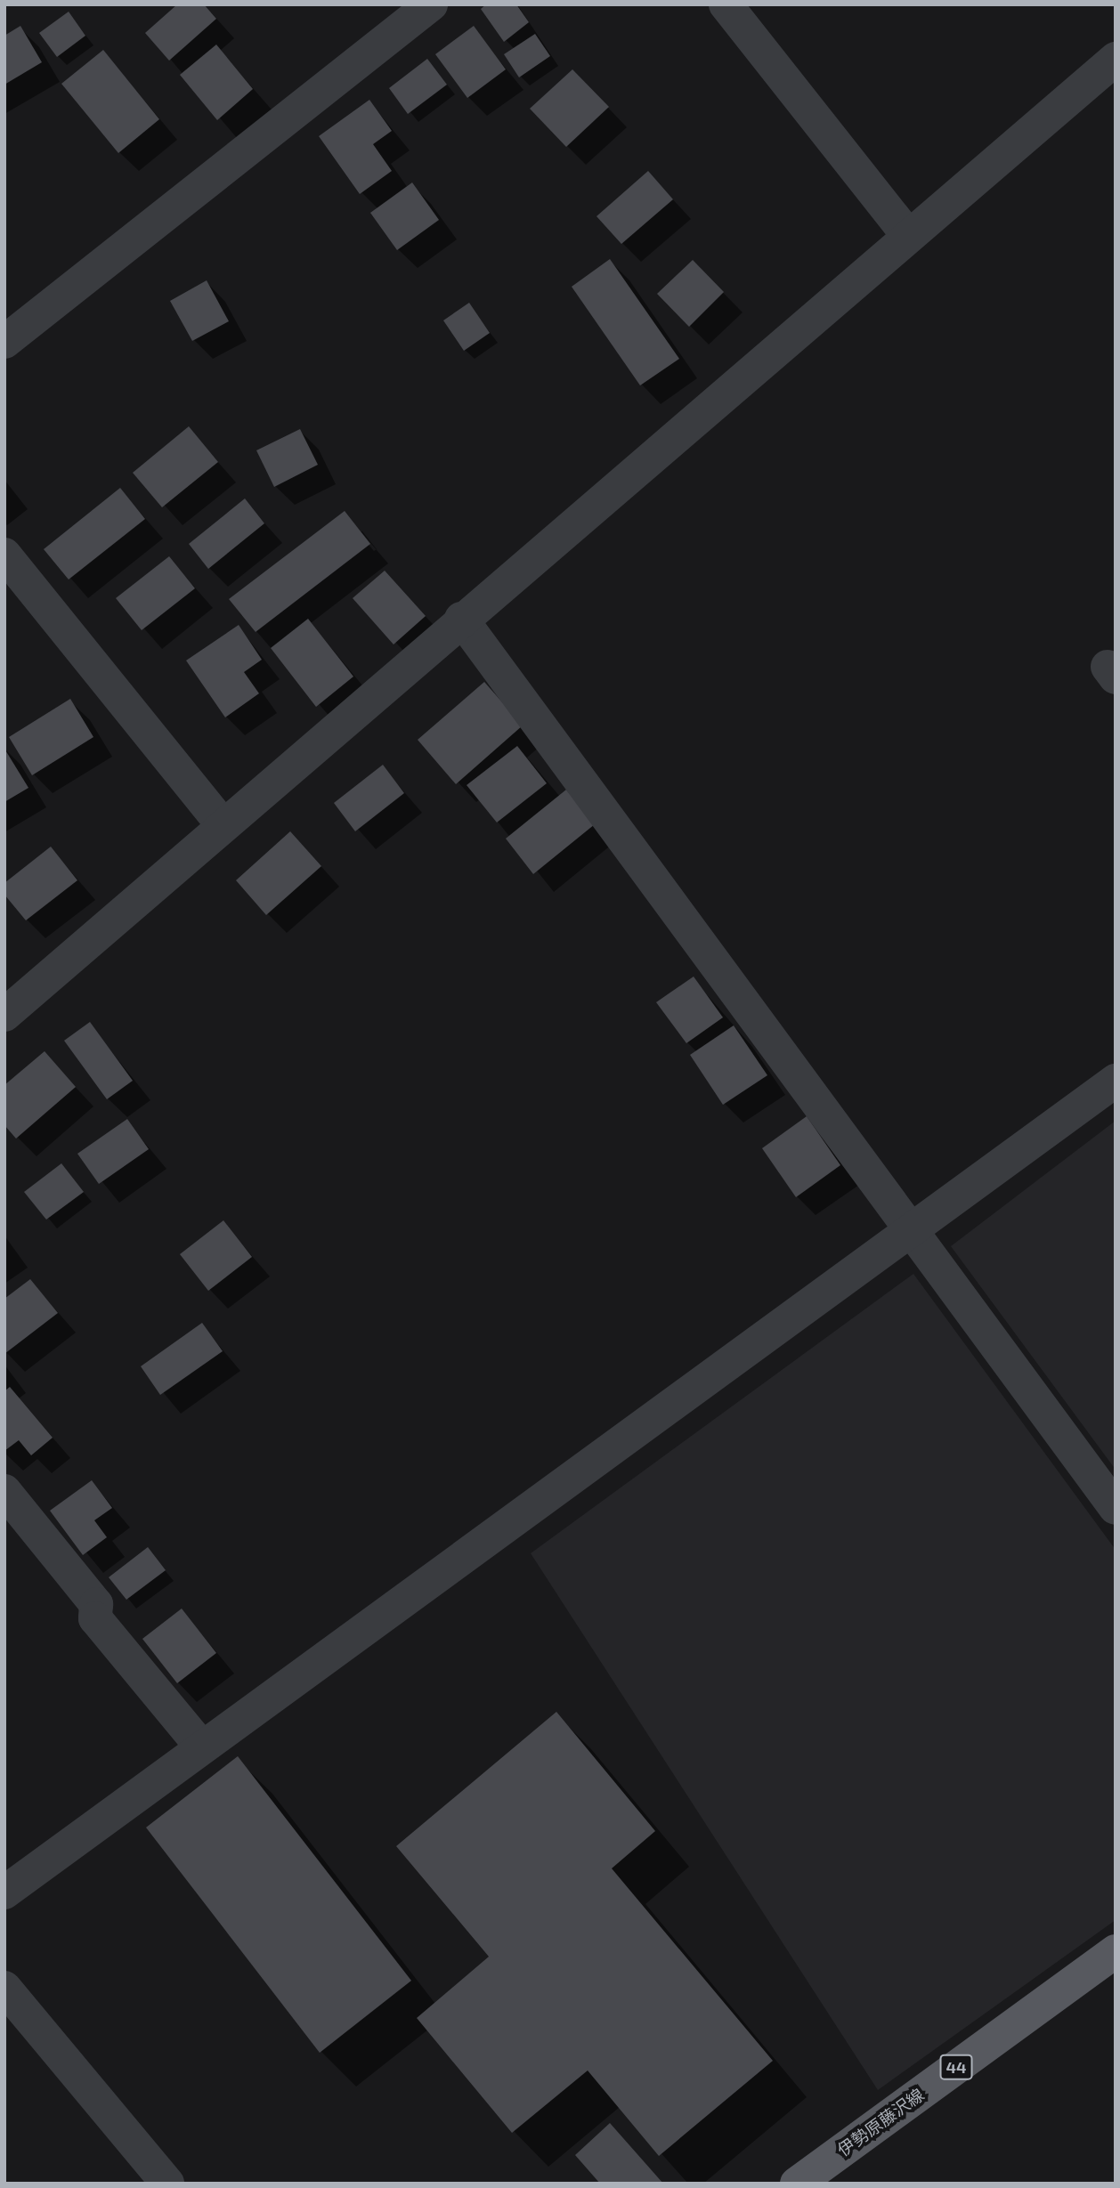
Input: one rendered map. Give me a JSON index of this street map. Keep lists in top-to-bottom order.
{
  "streets": {
    "main road": ["44", "伊勢原藤沢線"]
  }
}
